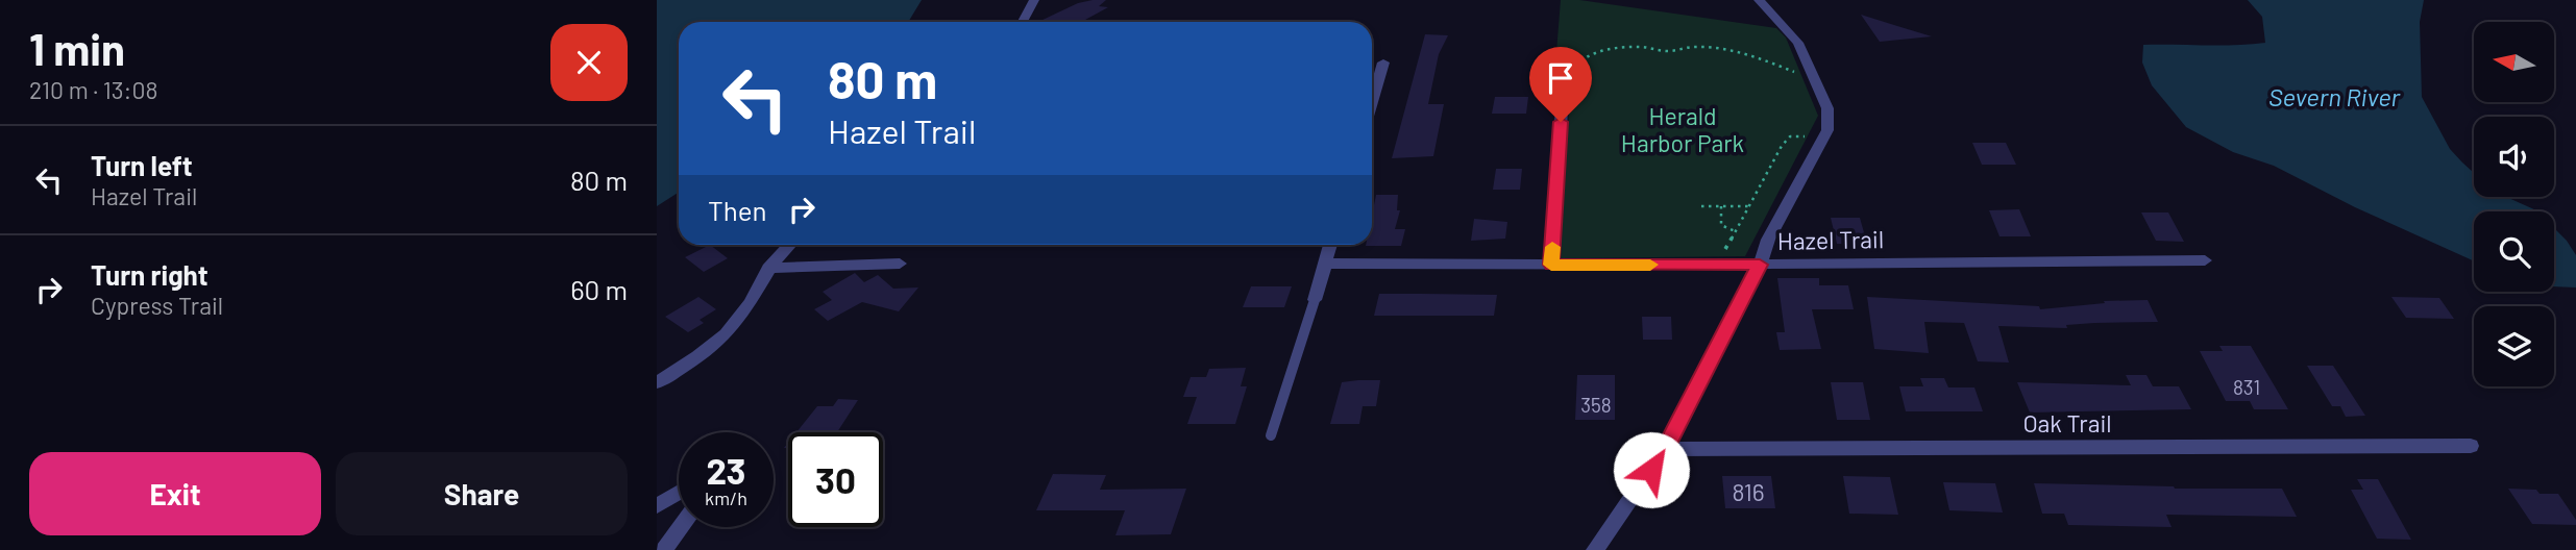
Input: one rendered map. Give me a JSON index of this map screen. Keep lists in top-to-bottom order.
{
  "streets": {
    "street": ["Hazel Trail", "Oak Trail"]
  },
  "water": ["Severn River"],
  "parks": ["Herald Harbor Park"],
  "house_numbers": ["831", "358", "816"],
  "north": "left",
  "page": {
    "heading": ["1 min", "210 m · 13:08"],
    "turn": ["80 m", "Hazel Trail"],
    "list": [
      {
        "name": "Turn left",
        "note": "Hazel Trail",
        "value": "80 m"
      },
      {
        "name": "Turn right",
        "note": "Cypress Trail",
        "value": "60 m"
      }
    ],
    "then": "Then",
    "speed": "23 km/h",
    "limit": "30",
    "buttons": ["Exit", "Share"]
  }
}
